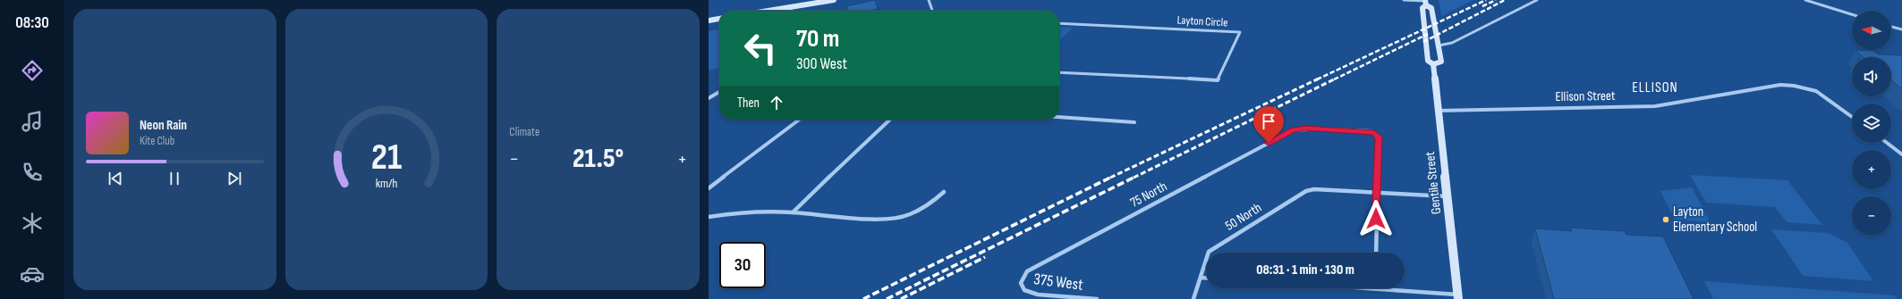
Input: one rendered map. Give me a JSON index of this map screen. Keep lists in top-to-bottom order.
{
  "streets": {
    "main road": ["Gentile Street"],
    "street": [
      "Layton Circle",
      "Ellison Street",
      "75 North",
      "50 North",
      "375 West"
    ]
  },
  "crossings": [
    ["Ellison Street", "Gentile Street"],
    ["75 North", "50 North"],
    ["75 North", "375 West"]
  ],
  "districts": ["ELLISON"],
  "places": ["Layton Elementary School"],
  "north": "left",
  "page": {
    "tabs": "08:30",
    "tile": "Climate",
    "map_buttons": ["+", "−"],
    "turn": ["70 m", "300 West"],
    "then": "Then",
    "song": ["Neon Rain", "Kite Club"],
    "heat": ["−", "21.5°", "+"],
    "limit": "30",
    "trip": "08:31 · 1 min · 130 m",
    "gauge": ["21", "km/h"]
  }
}
